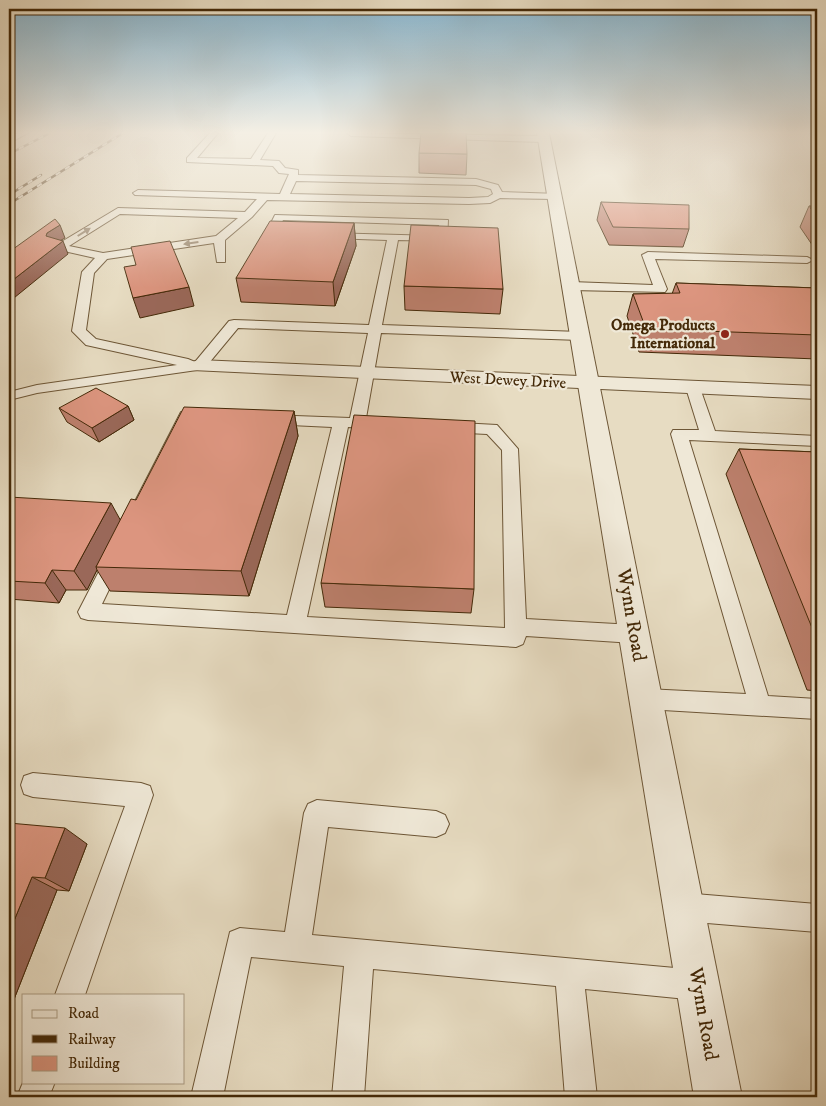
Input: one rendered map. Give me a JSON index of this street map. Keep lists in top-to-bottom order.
{
  "streets": {
    "street": ["West Dewey Drive", "Wynn Road"]
  },
  "crossings": [
    ["West Dewey Drive", "Wynn Road"]
  ],
  "places": ["Omega Products International"],
  "legend": ["Road", "Railway", "Building"]
}
